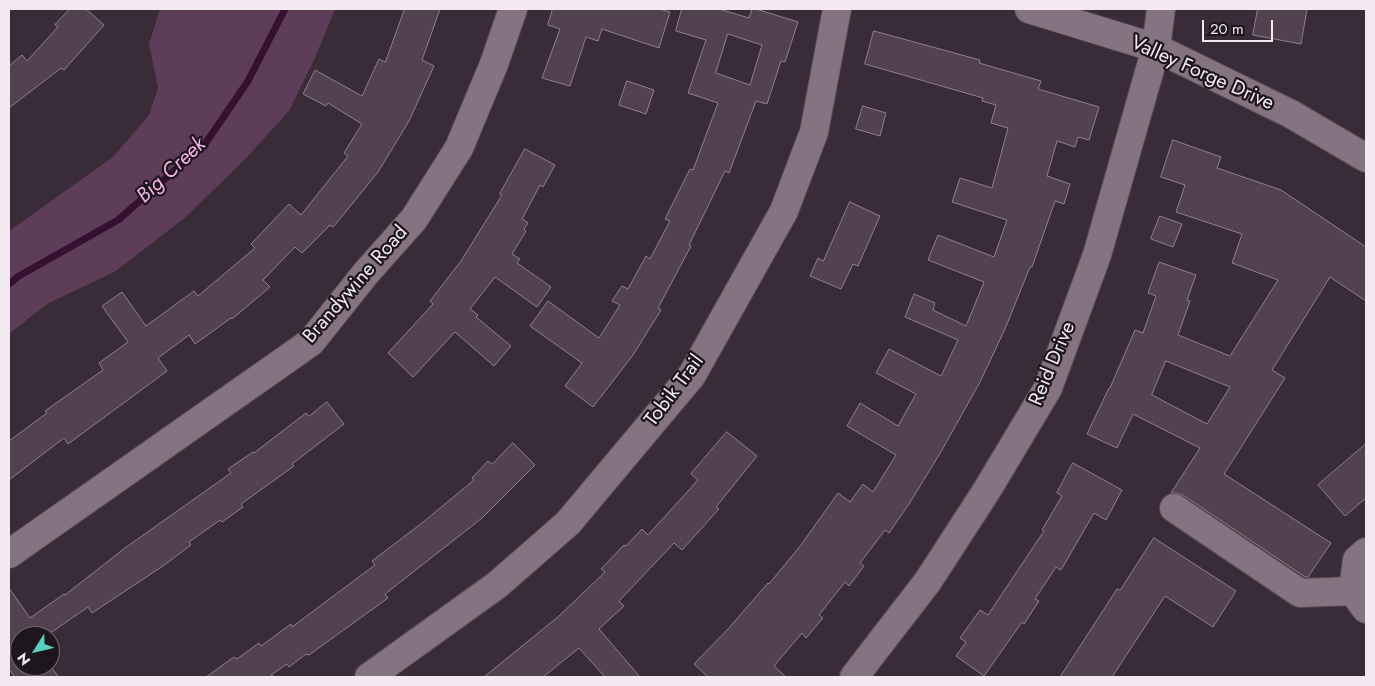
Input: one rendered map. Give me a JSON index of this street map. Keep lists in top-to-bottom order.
{
  "streets": {
    "street": [
      "Valley Forge Drive",
      "Brandywine Road",
      "Reid Drive",
      "Tobik Trail"
    ]
  },
  "crossings": [
    ["Valley Forge Drive", "Reid Drive"]
  ],
  "water": ["Big Creek"],
  "scale_bar": "20 m",
  "north": "bottom left"
}
